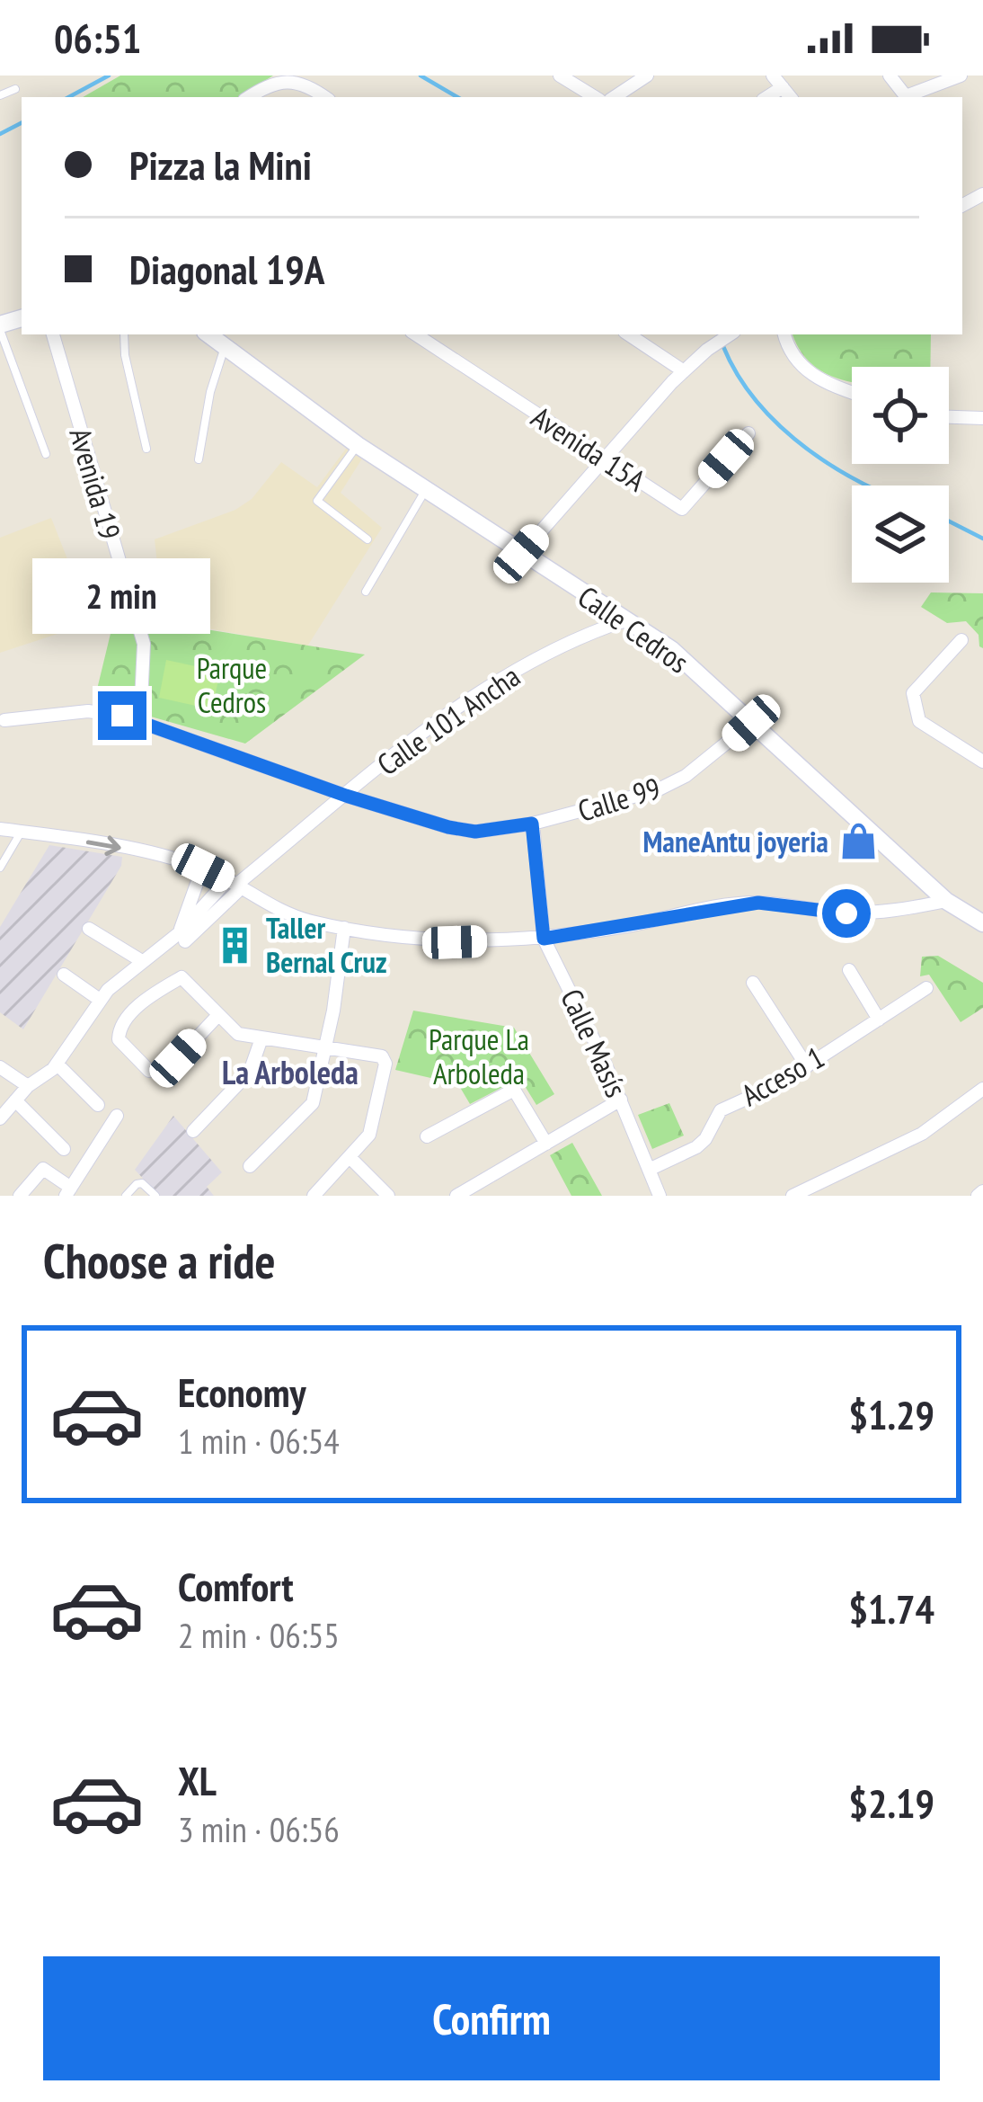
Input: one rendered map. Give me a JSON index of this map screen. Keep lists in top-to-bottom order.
{
  "streets": {
    "street": [
      "Avenida 15A",
      "Avenida 19",
      "Calle Cedros",
      "Calle 101 Ancha",
      "Calle 99",
      "Calle Masís",
      "Acceso 1"
    ]
  },
  "crossings": [
    ["Avenida 19", "Calle 99"],
    ["Calle Cedros", "Calle 101 Ancha"],
    ["Calle Cedros", "Calle 99"],
    ["Calle 101 Ancha", "Calle 99"],
    ["Calle 99", "Calle Masís"],
    ["Calle Masís", "Acceso 1"]
  ],
  "districts": ["La Arboleda"],
  "parks": ["Parque Cedros", "Parque La Arboleda"],
  "places": {
    "shop": ["ManeAntu joyeria"],
    "building": ["Taller Bernal Cruz"]
  },
  "page": {
    "status": "06:51",
    "banner": ["Pizza la Mini", "Diagonal 19A"],
    "bubble": "2 min",
    "heading": "Choose a ride",
    "list": [
      {
        "name": "Economy",
        "note": "1 min · 06:54",
        "value": "$1.29"
      },
      {
        "name": "Comfort",
        "note": "2 min · 06:55",
        "value": "$1.74"
      },
      {
        "name": "XL",
        "note": "3 min · 06:56",
        "value": "$2.19"
      }
    ],
    "buttons": "Confirm"
  }
}
